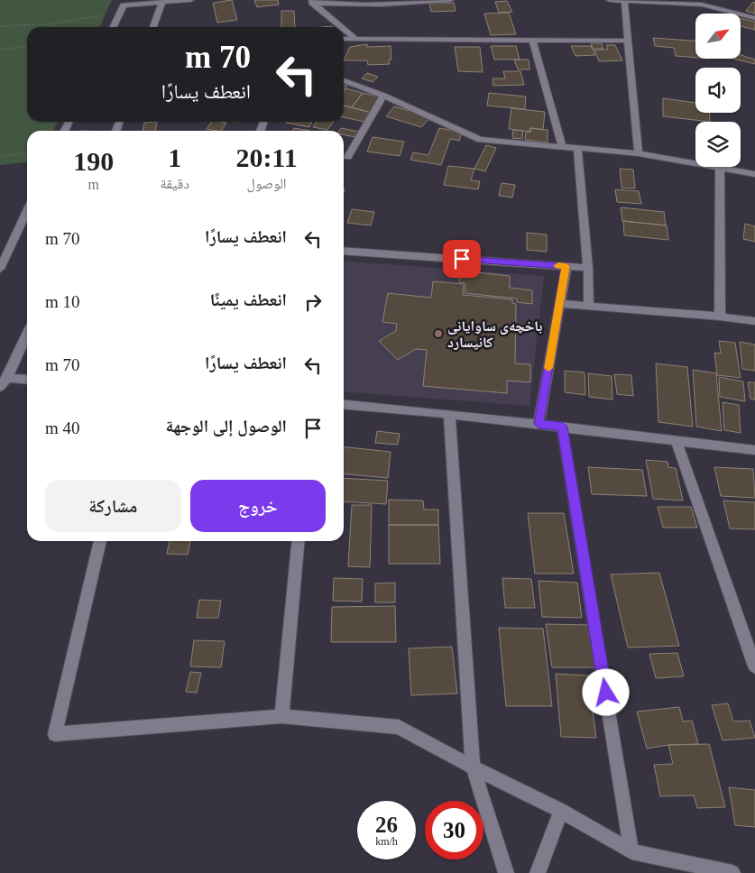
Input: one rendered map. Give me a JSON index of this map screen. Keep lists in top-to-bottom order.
{
  "places": ["باخچەی ساوایانی کانیسارد"],
  "north": "top right",
  "page": {
    "turn": ["70 m", "انعطف يسارًا"],
    "eta": [
      "20:11",
      "الوصول",
      "1",
      "دقيقة",
      "190",
      "m"
    ],
    "list": [
      {
        "name": "انعطف يسارًا",
        "value": "70 m"
      },
      {
        "name": "انعطف يمينًا",
        "value": "10 m"
      },
      {
        "name": "انعطف يسارًا",
        "value": "70 m"
      },
      {
        "name": "الوصول إلى الوجهة",
        "value": "40 m"
      }
    ],
    "buttons": ["خروج", "مشاركة"],
    "speed": "26 km/h",
    "limit": "30"
  }
}
